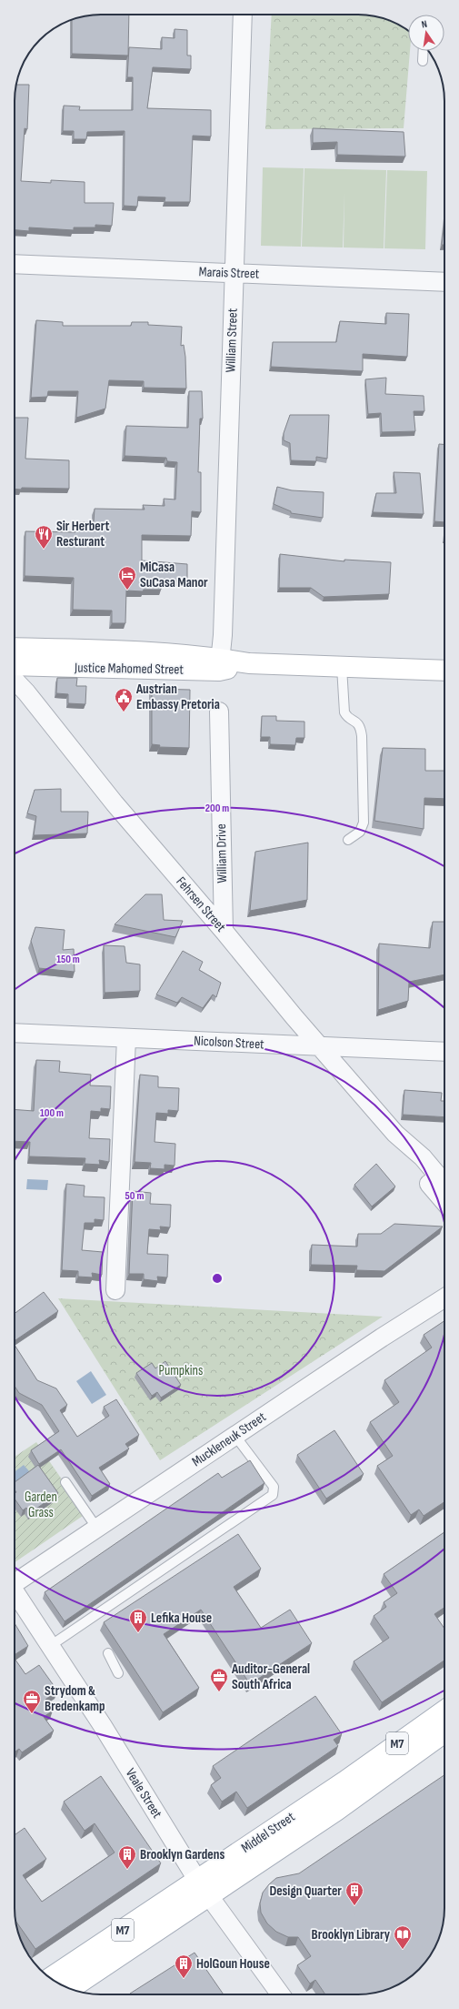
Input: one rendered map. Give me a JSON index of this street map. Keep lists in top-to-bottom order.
{
  "streets": {
    "main road": ["Justice Mahomed Street", "M7", "Middel Street"],
    "street": [
      "Marais Street",
      "William Street",
      "William Drive",
      "Fehrsen Street",
      "Nicolson Street",
      "Muckleneuk Street",
      "Veale Street"
    ]
  },
  "crossings": [
    ["Marais Street", "William Street"],
    ["William Street", "Justice Mahomed Street"],
    ["William Drive", "Fehrsen Street"],
    ["Fehrsen Street", "Nicolson Street"],
    ["Veale Street", "Middel Street"]
  ],
  "parks": ["Pumpkins", "Garden Grass"],
  "places": {
    "restaurant": ["Sir Herbert Resturant"],
    "hotel": ["MiCasa SuCasa Manor"],
    "public building": ["Austrian Embassy Pretoria"],
    "building": [
      "Lefika House",
      "Brooklyn Gardens",
      "Design Quarter",
      "HolGoun House"
    ],
    "office": ["Auditor-General South Africa", "Strydom & Bredenkamp"],
    "library": ["Brooklyn Library"]
  },
  "north": "top",
  "rings": [
    "200 m",
    "150 m",
    "100 m",
    "50 m"
  ]
}
